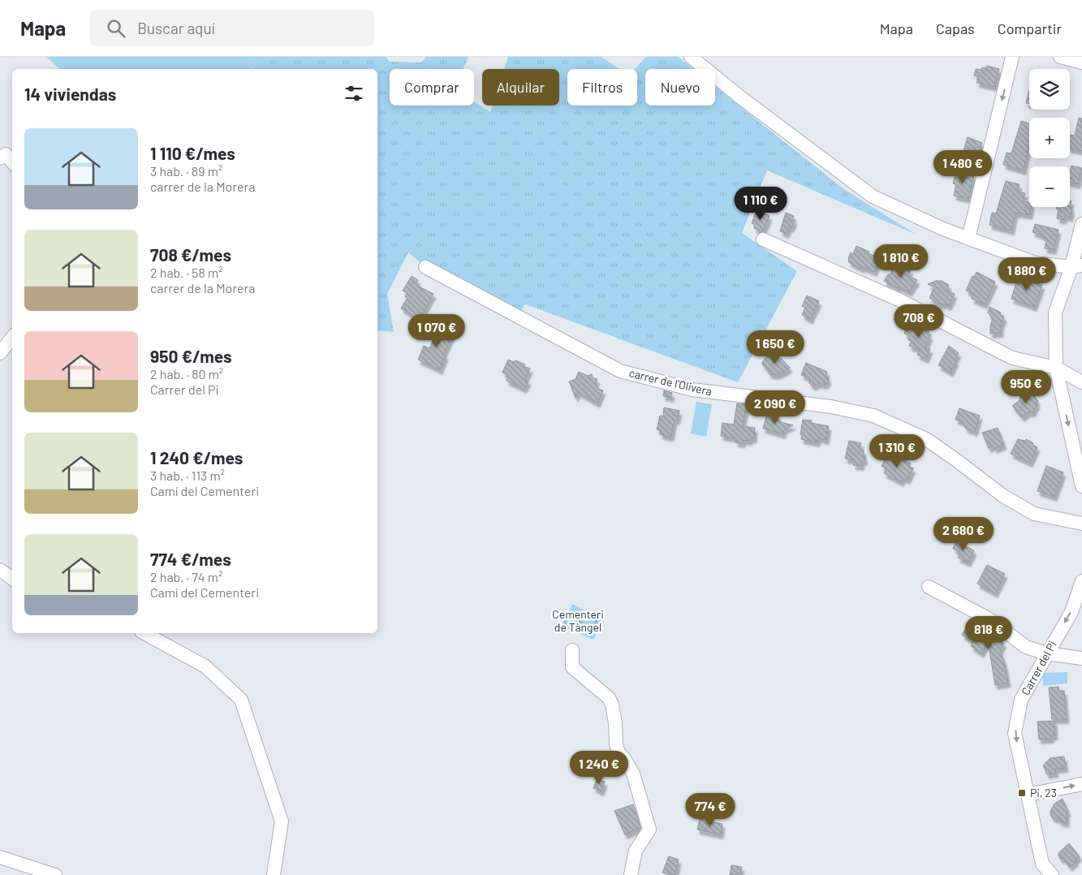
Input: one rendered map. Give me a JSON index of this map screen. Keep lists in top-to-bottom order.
{
  "streets": {
    "street": ["carrer de l'Olivera", "Carrer del Pi"]
  },
  "one_way": ["Carrer del Pi"],
  "parks": ["Cementeri de Tàngel"],
  "places": {
    "transit": ["Pi, 23"]
  },
  "page": {
    "header": "Mapa",
    "search": "Buscar aquí",
    "nav": ["Mapa", "Capas", "Compartir"],
    "map_buttons": ["+", "−"],
    "chip": [
      "Comprar",
      "Alquilar",
      "Filtros",
      "Nuevo"
    ],
    "heading": "14 viviendas",
    "list": [
      {
        "name": "1 110 €/mes",
        "note": "3 hab. · 89 m² · carrer de la Morera"
      },
      {
        "name": "708 €/mes",
        "note": "2 hab. · 58 m² · carrer de la Morera"
      },
      {
        "name": "950 €/mes",
        "note": "2 hab. · 80 m² · Carrer del Pi"
      },
      {
        "name": "1 240 €/mes",
        "note": "3 hab. · 113 m² · Camí del Cementeri"
      },
      {
        "name": "774 €/mes",
        "note": "2 hab. · 74 m² · Camí del Cementeri"
      }
    ],
    "price": [
      "1 480 €",
      "1 110 €",
      "1 810 €",
      "1 880 €",
      "708 €",
      "1 070 €",
      "1 650 €",
      "950 €",
      "2 090 €",
      "1 310 €",
      "2 680 €",
      "818 €",
      "1 240 €",
      "774 €"
    ]
  }
}
